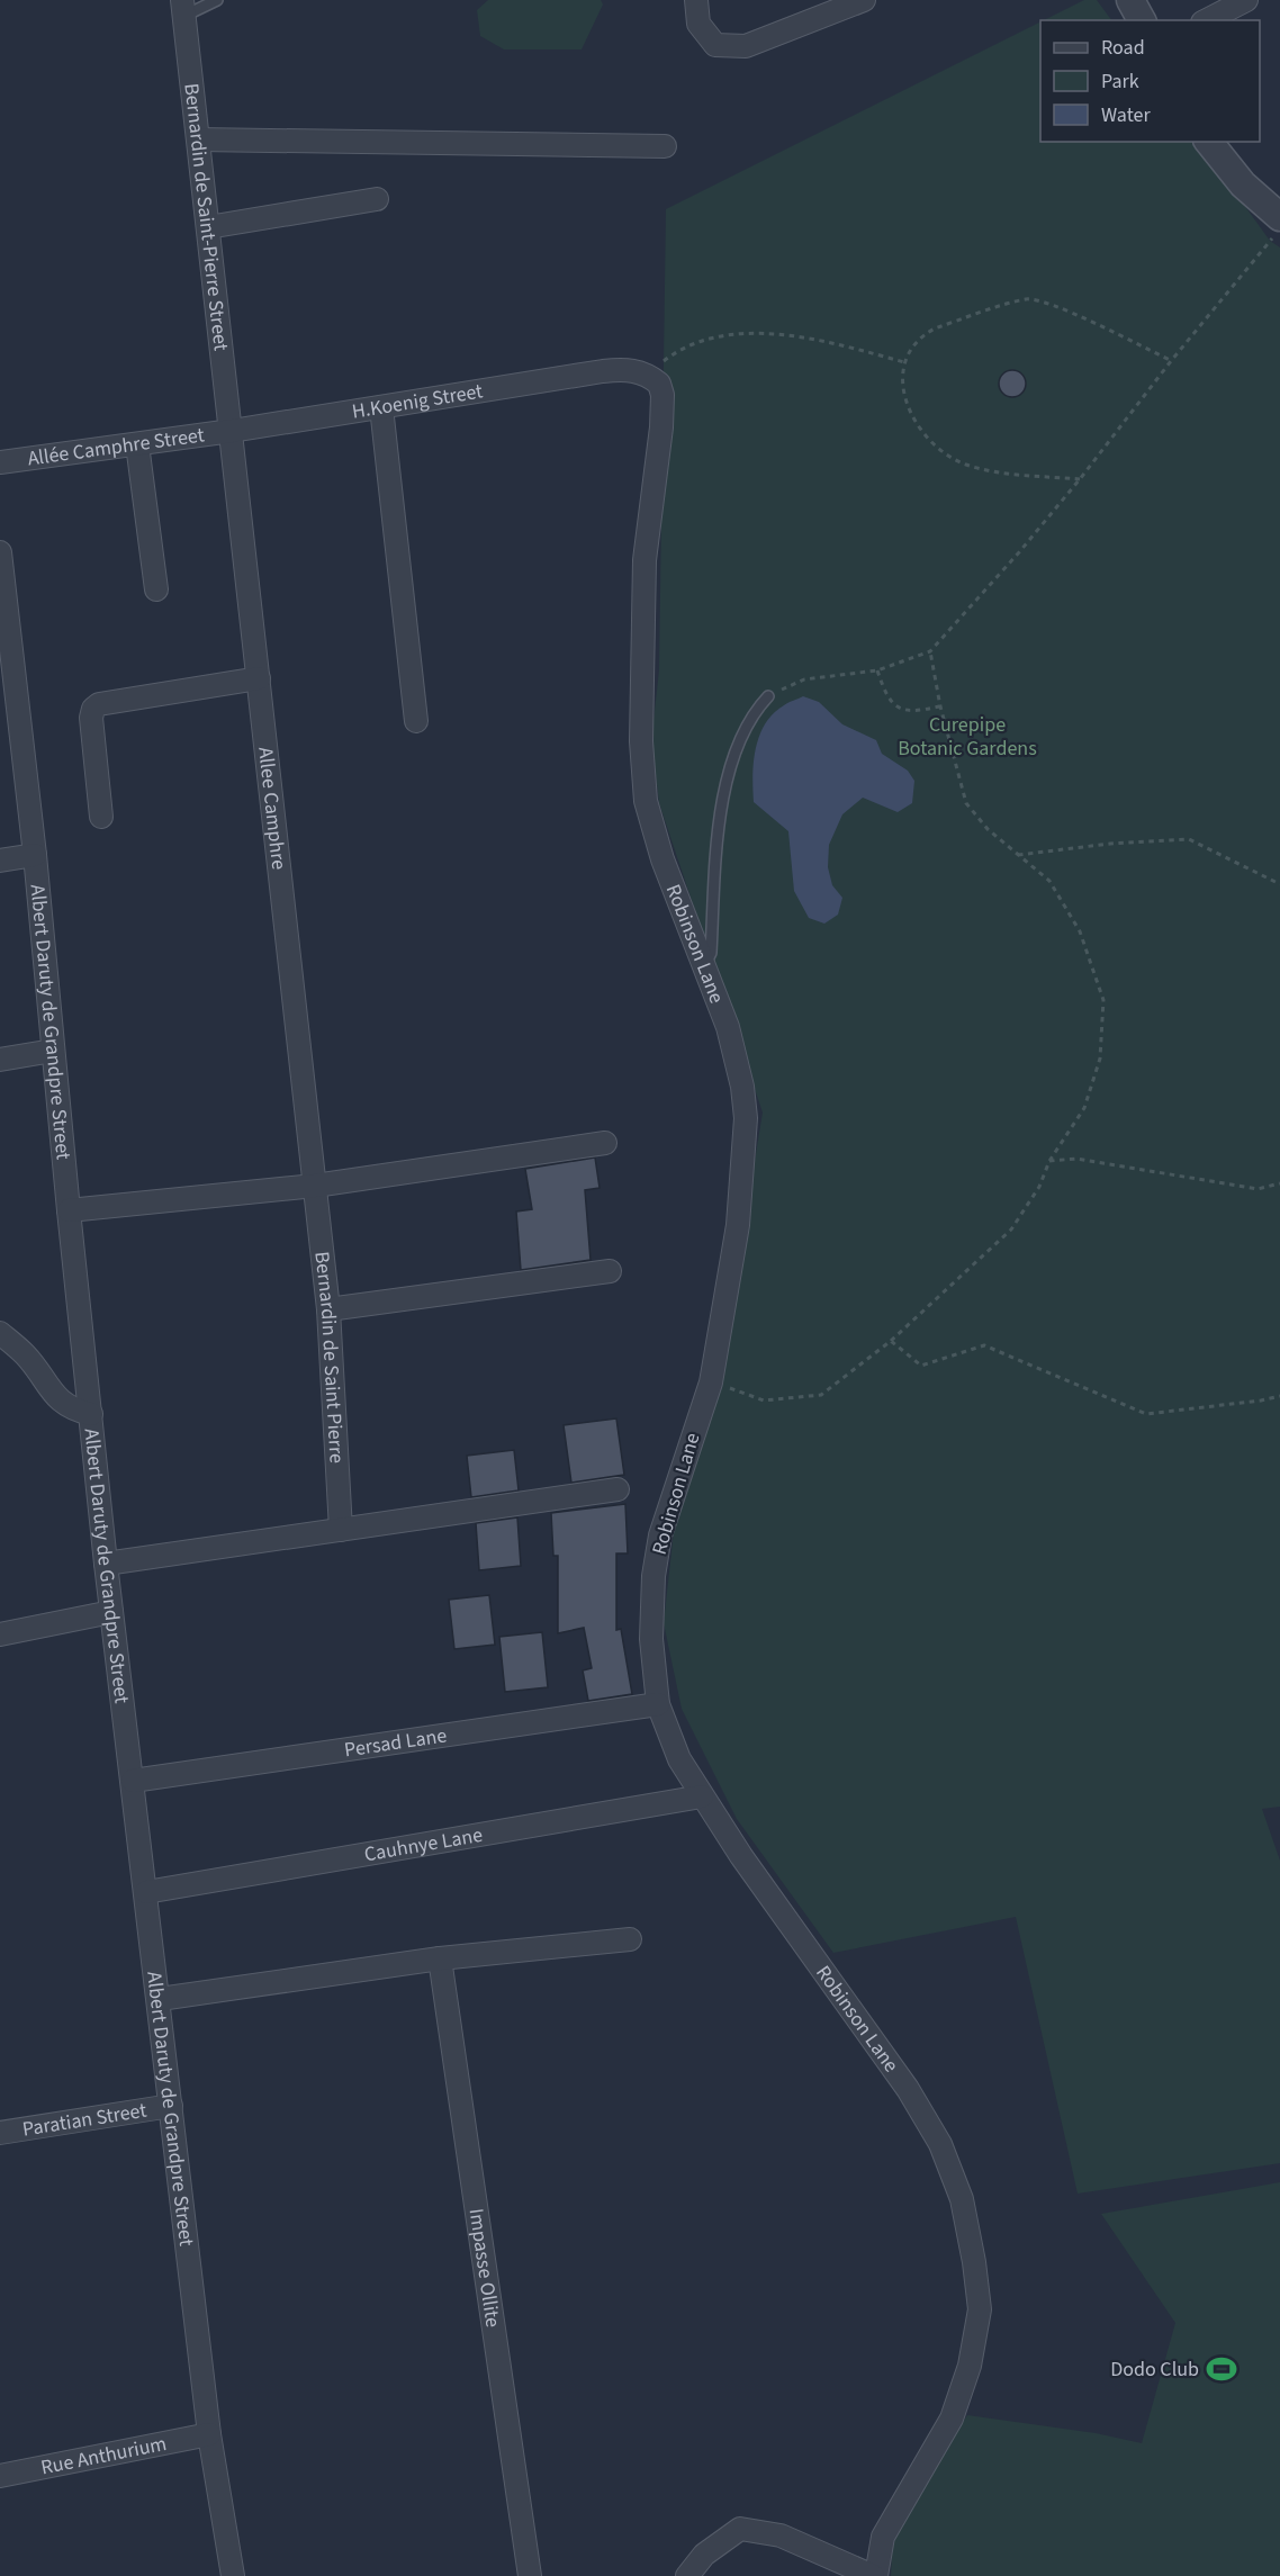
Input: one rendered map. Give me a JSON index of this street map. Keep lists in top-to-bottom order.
{
  "streets": {
    "street": [
      "Bernardin de Saint-Pierre Street",
      "H.Koenig Street",
      "Allée Camphre Street",
      "Allee Camphre",
      "Robinson Lane",
      "Albert Daruty de Grandpre Street",
      "Bernardin de Saint Pierre",
      "Persad Lane",
      "Cauhnye Lane",
      "Paratian Street",
      "Impasse Ollite",
      "Rue Anthurium"
    ]
  },
  "crossings": [
    ["Bernardin de Saint-Pierre Street", "H.Koenig Street"],
    ["Bernardin de Saint-Pierre Street", "Allée Camphre Street"],
    ["Bernardin de Saint-Pierre Street", "Allee Camphre"],
    ["H.Koenig Street", "Allée Camphre Street"],
    ["H.Koenig Street", "Allee Camphre"],
    ["H.Koenig Street", "Robinson Lane"],
    ["Allée Camphre Street", "Allee Camphre"],
    ["Allee Camphre", "Bernardin de Saint Pierre"],
    ["Robinson Lane", "Persad Lane"],
    ["Robinson Lane", "Cauhnye Lane"],
    ["Albert Daruty de Grandpre Street", "Persad Lane"],
    ["Albert Daruty de Grandpre Street", "Cauhnye Lane"],
    ["Albert Daruty de Grandpre Street", "Paratian Street"],
    ["Albert Daruty de Grandpre Street", "Rue Anthurium"]
  ],
  "parks": ["Curepipe Botanic Gardens"],
  "places": {
    "sports": ["Dodo Club"]
  },
  "legend": ["Road", "Park", "Water"]
}
